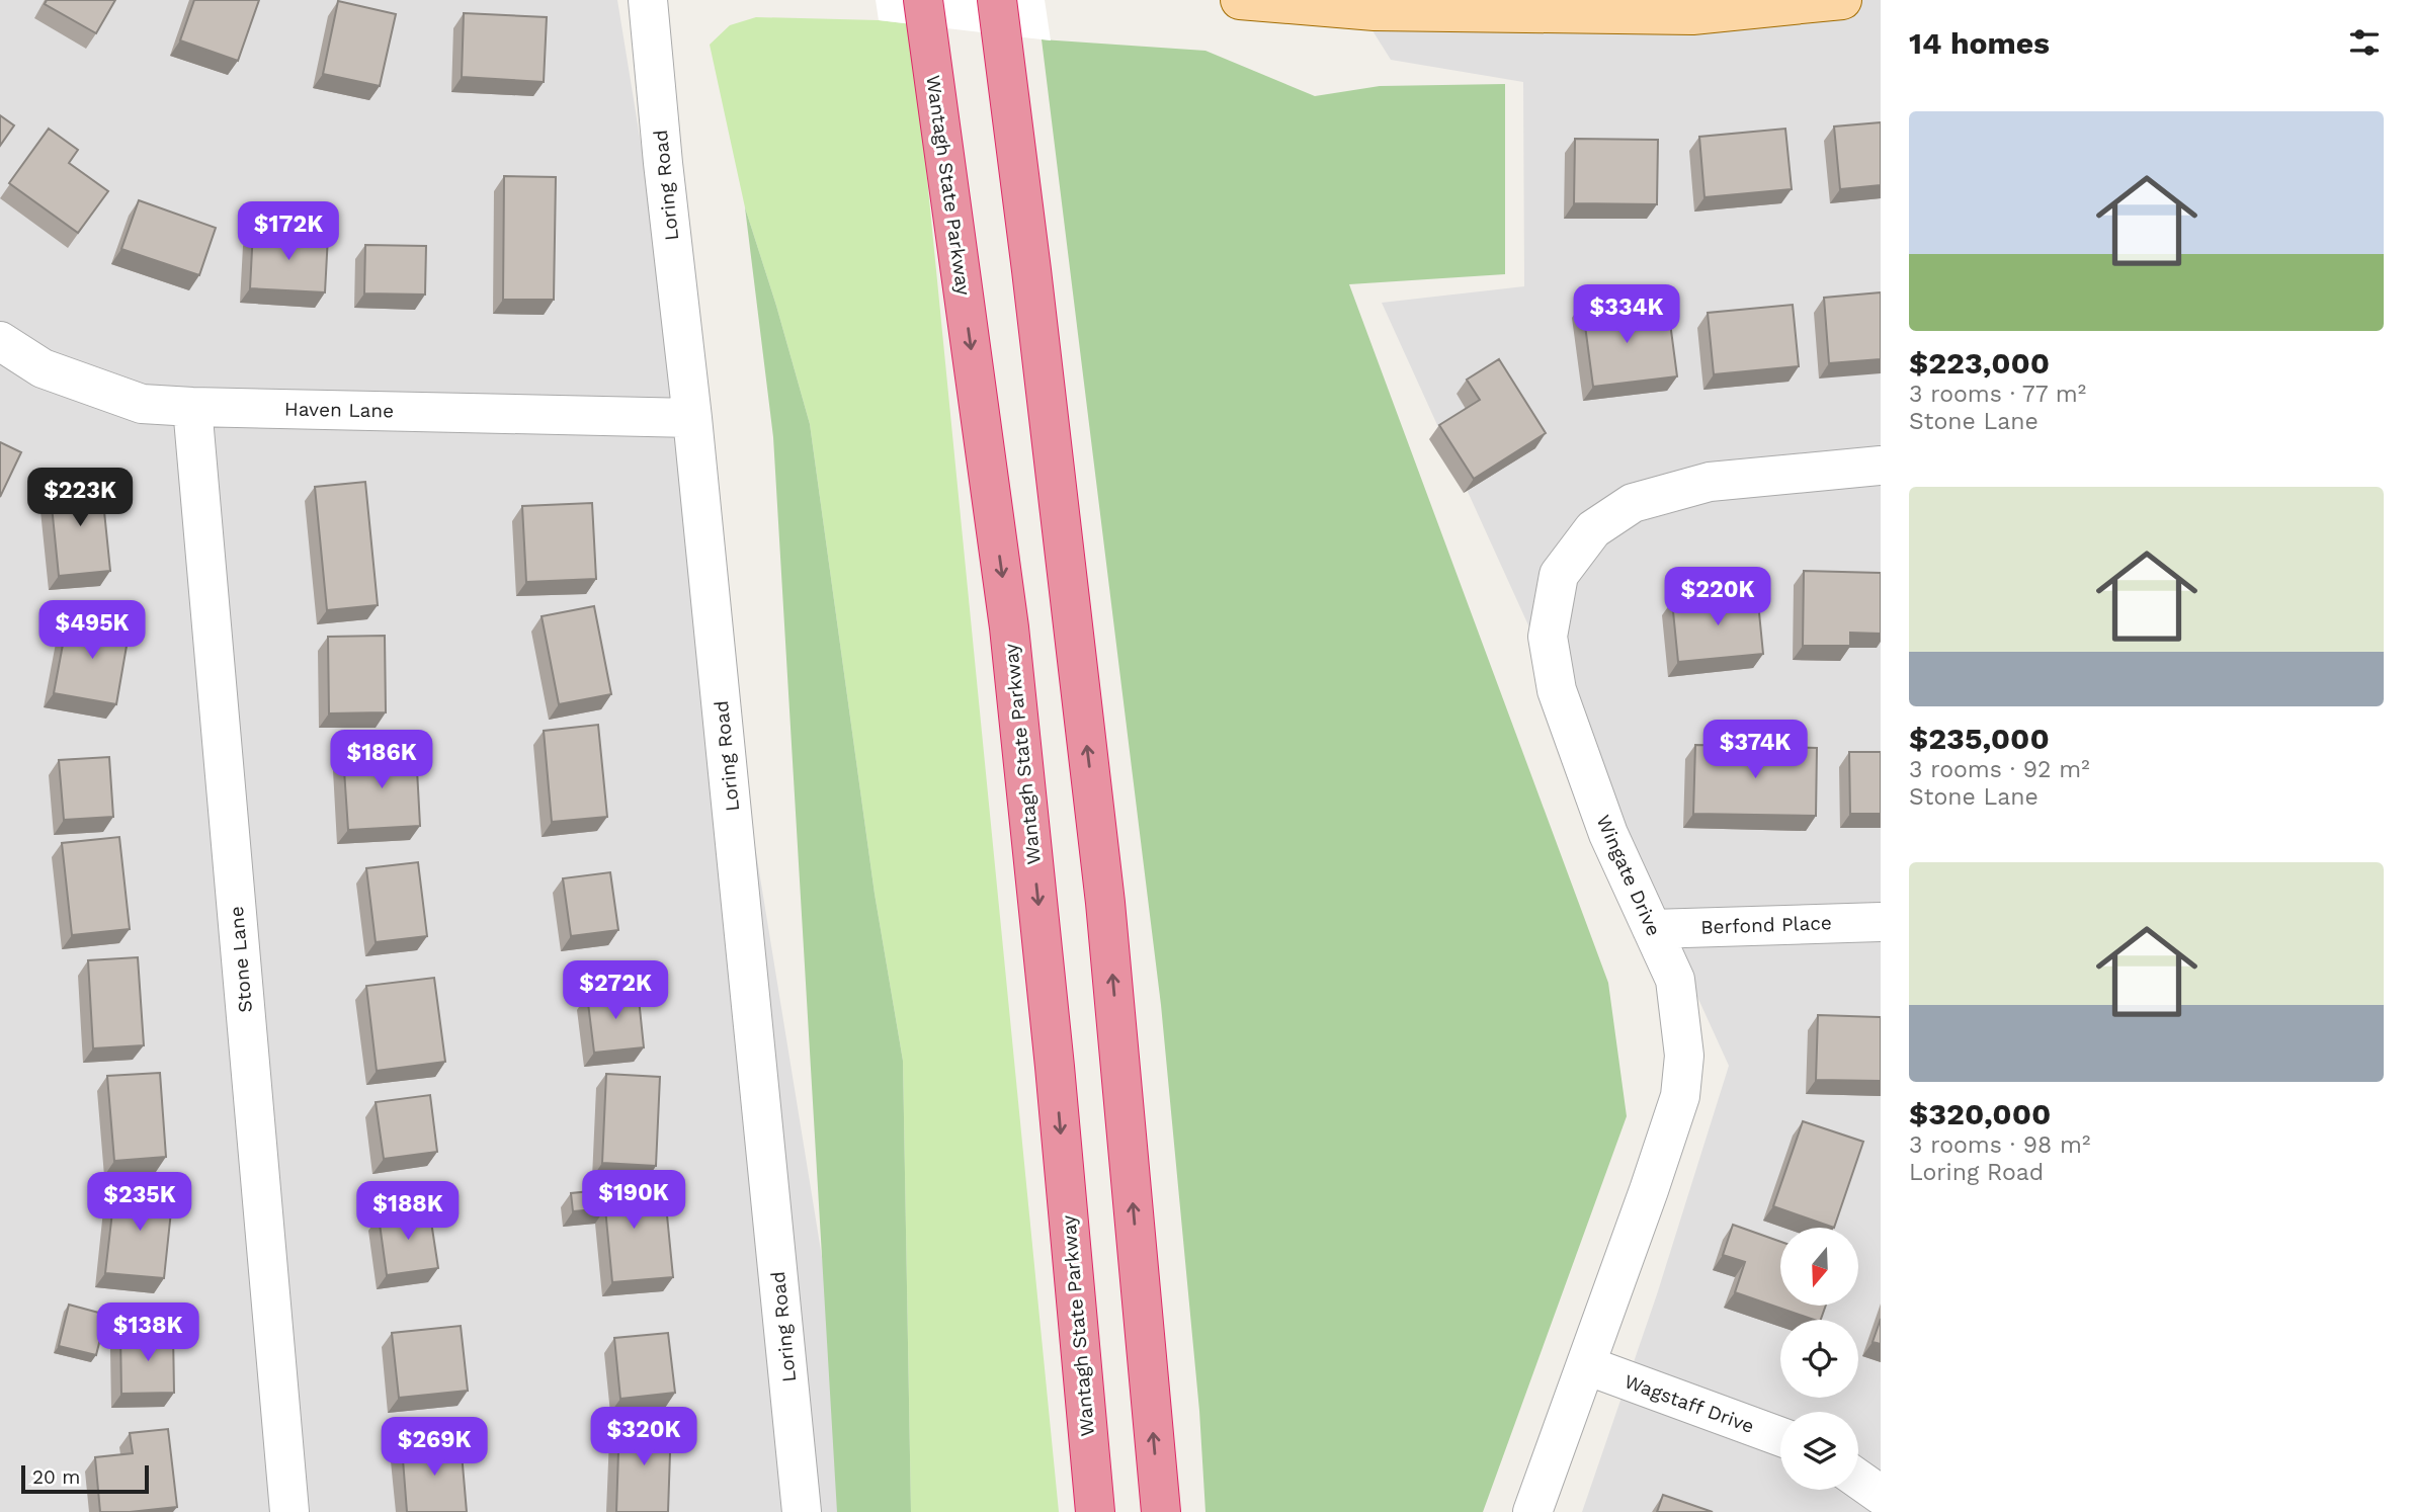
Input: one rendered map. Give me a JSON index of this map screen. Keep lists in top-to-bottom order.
{
  "streets": {
    "highway": ["Wantagh State Parkway"],
    "street": [
      "Loring Road",
      "Haven Lane",
      "Wingate Drive",
      "Berfond Place",
      "Stone Lane",
      "Wagstaff Drive"
    ]
  },
  "crossings": [
    ["Loring Road", "Haven Lane"],
    ["Haven Lane", "Stone Lane"],
    ["Wingate Drive", "Berfond Place"],
    ["Wingate Drive", "Wagstaff Drive"]
  ],
  "scale_bar": "20 m",
  "north": "bottom",
  "page": {
    "heading": "14 homes",
    "list": [
      {
        "name": "$223,000",
        "note": "3 rooms · 77 m² · Stone Lane"
      },
      {
        "name": "$235,000",
        "note": "3 rooms · 92 m² · Stone Lane"
      },
      {
        "name": "$320,000",
        "note": "3 rooms · 98 m² · Loring Road"
      }
    ],
    "price": [
      "$172K",
      "$334K",
      "$223K",
      "$220K",
      "$495K",
      "$374K",
      "$186K",
      "$272K",
      "$190K",
      "$235K",
      "$188K",
      "$138K",
      "$320K",
      "$269K"
    ],
    "scale": "20 m"
  }
}
